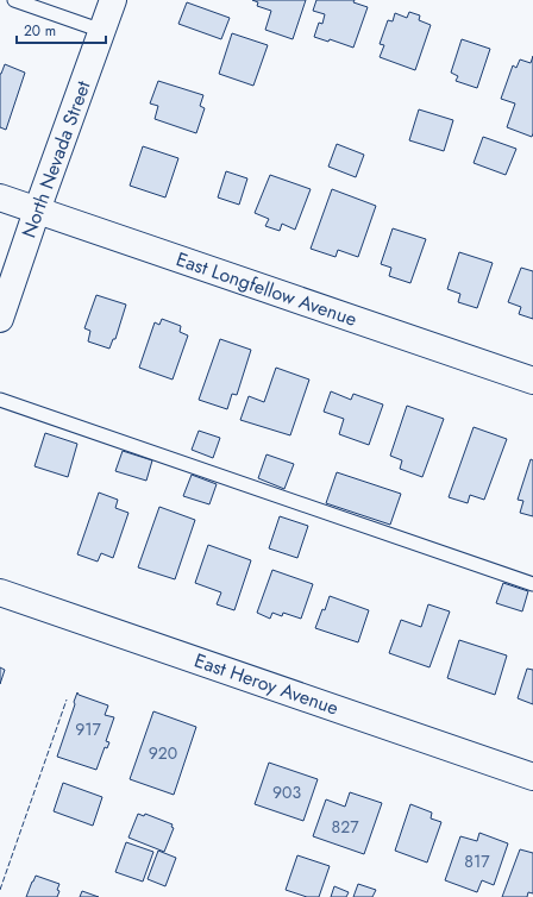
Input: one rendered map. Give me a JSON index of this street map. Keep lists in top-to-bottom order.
{
  "streets": {
    "street": ["North Nevada Street", "East Longfellow Avenue", "East Heroy Avenue"]
  },
  "crossings": [
    ["North Nevada Street", "East Longfellow Avenue"]
  ],
  "house_numbers": [
    "917",
    "920",
    "903",
    "827",
    "817"
  ],
  "scale_bar": "20 m"
}
